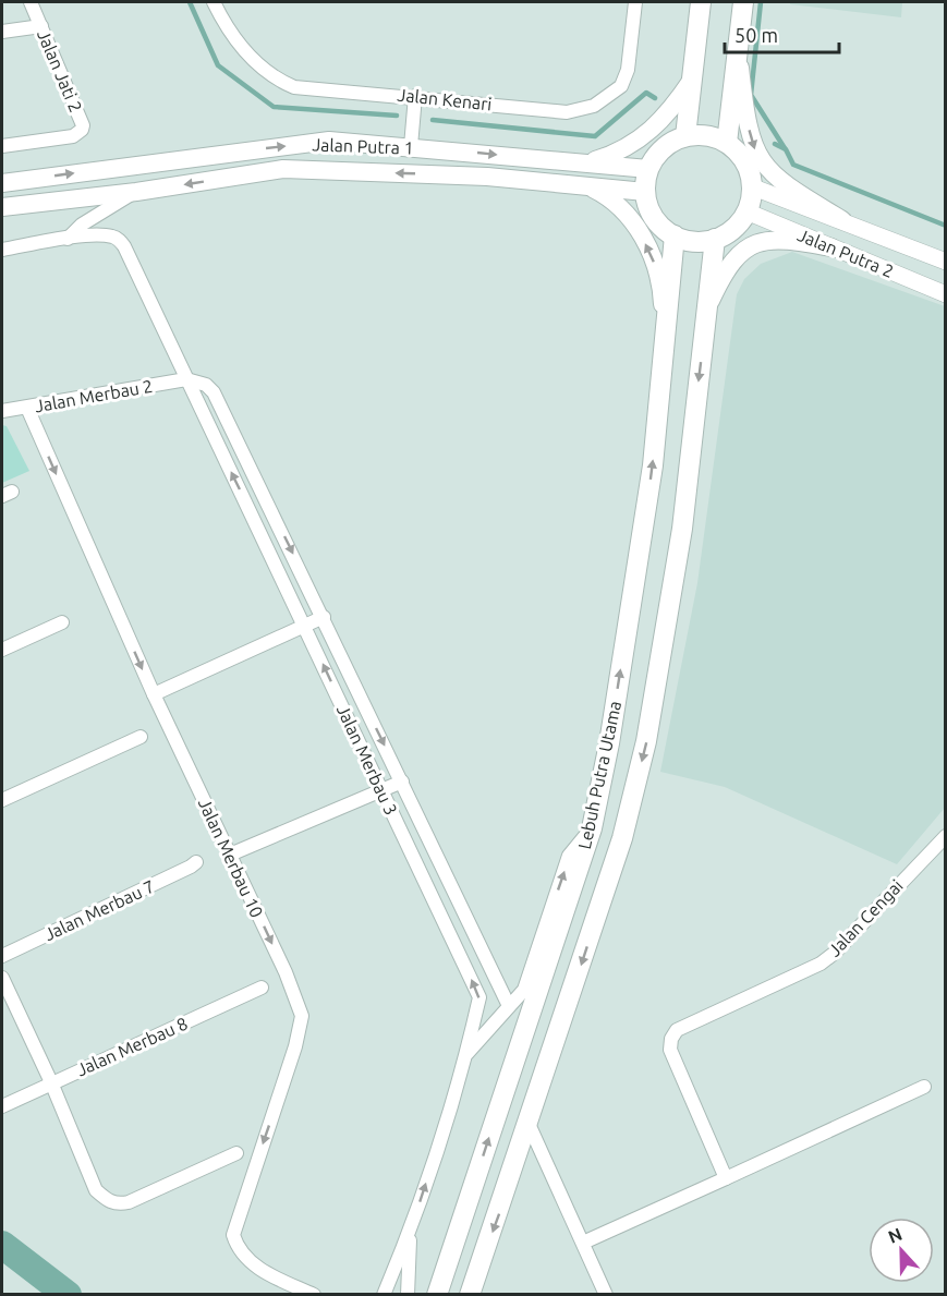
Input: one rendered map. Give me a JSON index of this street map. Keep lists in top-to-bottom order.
{
  "streets": {
    "main road": ["Jalan Putra 1", "Lebuh Putra Utama"],
    "street": [
      "Jalan Jati 2",
      "Jalan Kenari",
      "Jalan Putra 2",
      "Jalan Merbau 2",
      "Jalan Merbau 3",
      "Jalan Merbau 10",
      "Jalan Merbau 7",
      "Jalan Cengai",
      "Jalan Merbau 8"
    ]
  },
  "crossings": [
    ["Jalan Putra 1", "Jalan Putra 2"],
    ["Jalan Putra 1", "Lebuh Putra Utama"],
    ["Jalan Putra 2", "Lebuh Putra Utama"],
    ["Jalan Merbau 2", "Jalan Merbau 3"],
    ["Jalan Merbau 2", "Jalan Merbau 10"]
  ],
  "one_way": ["Jalan Merbau 10"],
  "scale_bar": "50 m",
  "north": "top"
}
